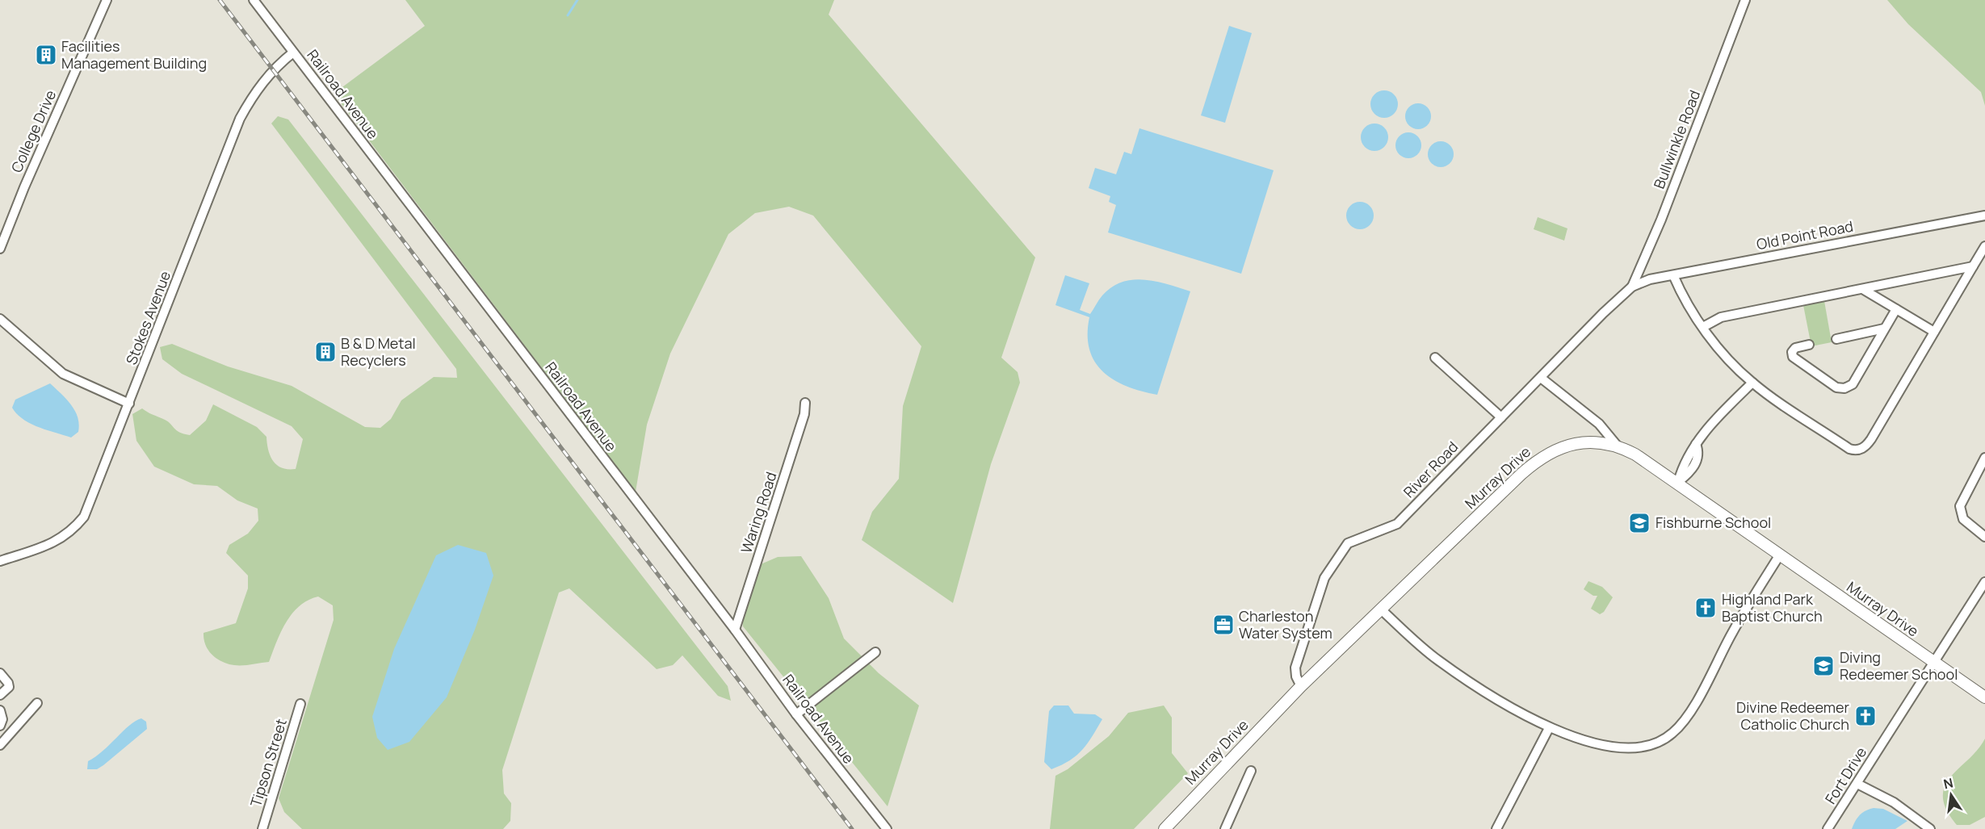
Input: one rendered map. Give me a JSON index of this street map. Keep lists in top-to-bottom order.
{
  "streets": {
    "street": [
      "Railroad Avenue",
      "College Drive",
      "Bullwinkle Road",
      "Old Point Road",
      "Stokes Avenue",
      "River Road",
      "Murray Drive",
      "Waring Road",
      "Tipson Street",
      "Fort Drive"
    ]
  },
  "crossings": [
    ["Railroad Avenue", "Stokes Avenue"],
    ["Railroad Avenue", "Waring Road"],
    ["Bullwinkle Road", "Old Point Road"],
    ["Bullwinkle Road", "River Road"],
    ["Old Point Road", "River Road"],
    ["River Road", "Murray Drive"],
    ["Murray Drive", "Fort Drive"]
  ],
  "places": {
    "building": ["Facilities Management Building", "B & D Metal Recyclers"],
    "school or university": ["Fishburne School", "Diving Redeemer School"],
    "church": ["Highland Park Baptist Church", "Divine Redeemer Catholic Church"],
    "office": ["Charleston Water System"]
  },
  "north": "top"
}
